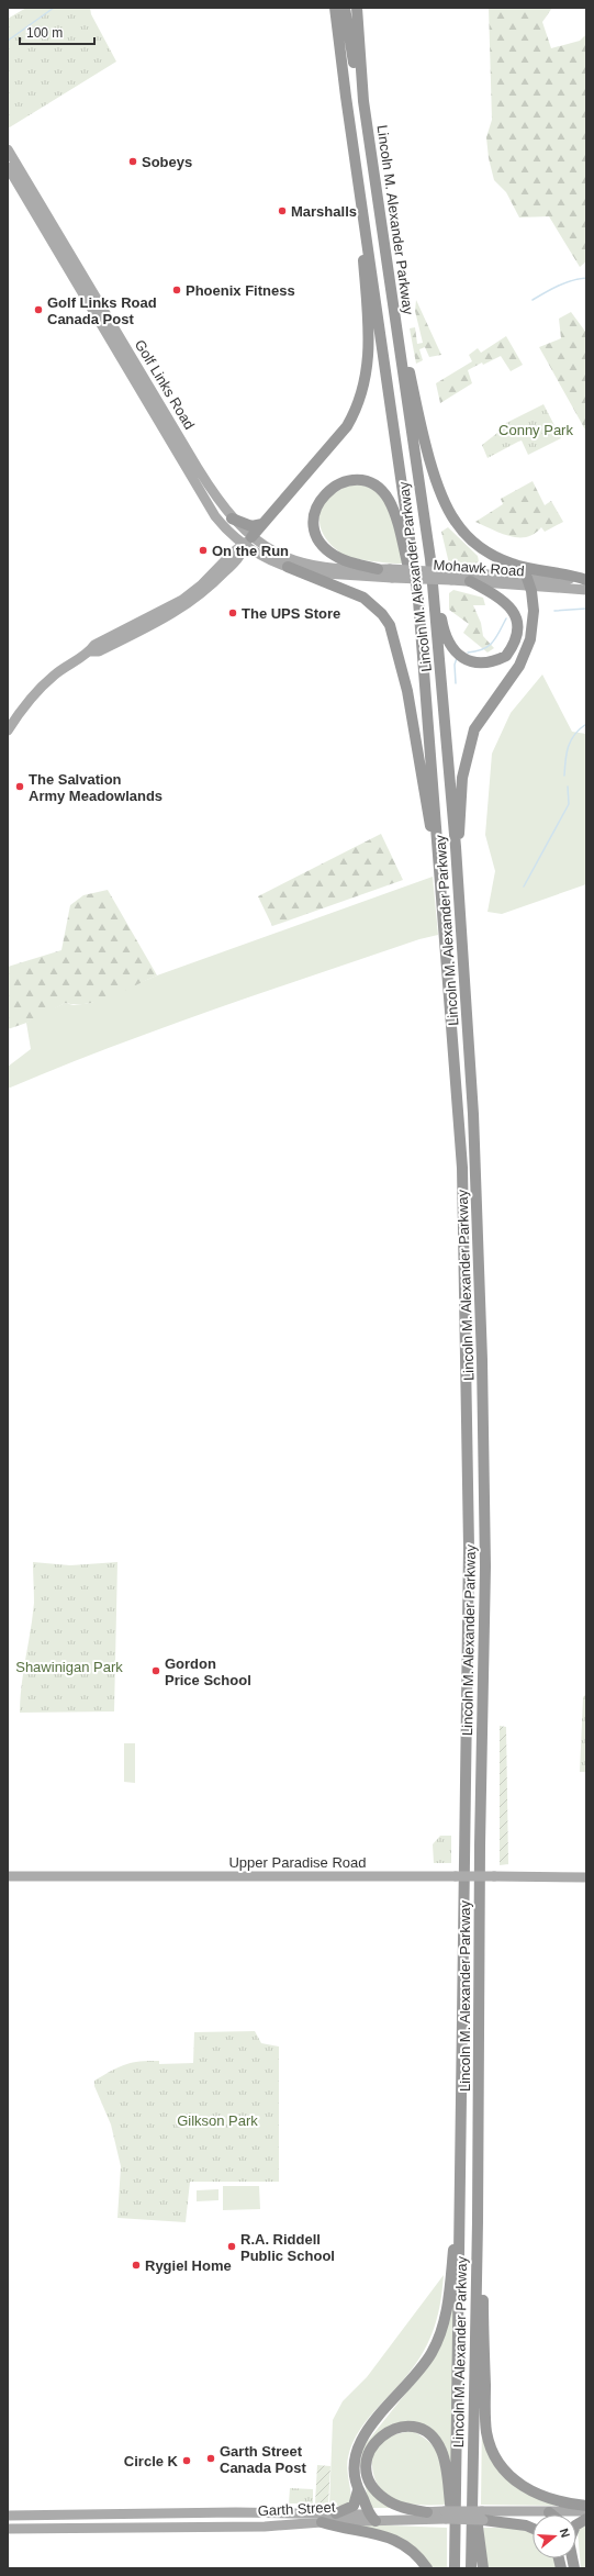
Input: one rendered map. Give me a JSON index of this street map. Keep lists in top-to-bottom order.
{
  "streets": {
    "highway": ["Lincoln M. Alexander Parkway"],
    "main road": [
      "Golf Links Road",
      "Mohawk Road",
      "Upper Paradise Road",
      "Garth Street"
    ]
  },
  "crossings": [
    ["Golf Links Road", "Mohawk Road"]
  ],
  "parks": ["Conny Park", "Shawinigan Park", "Gilkson Park"],
  "places": [
    "Sobeys",
    "Marshalls",
    "Phoenix Fitness",
    "Golf Links Road Canada Post",
    "On the Run",
    "The UPS Store",
    "The Salvation Army Meadowlands",
    "Gordon Price School",
    "R.A. Riddell Public School",
    "Rygiel Home",
    "Garth Street Canada Post",
    "Circle K"
  ],
  "scale_bar": "100 m",
  "north": "right"
}
